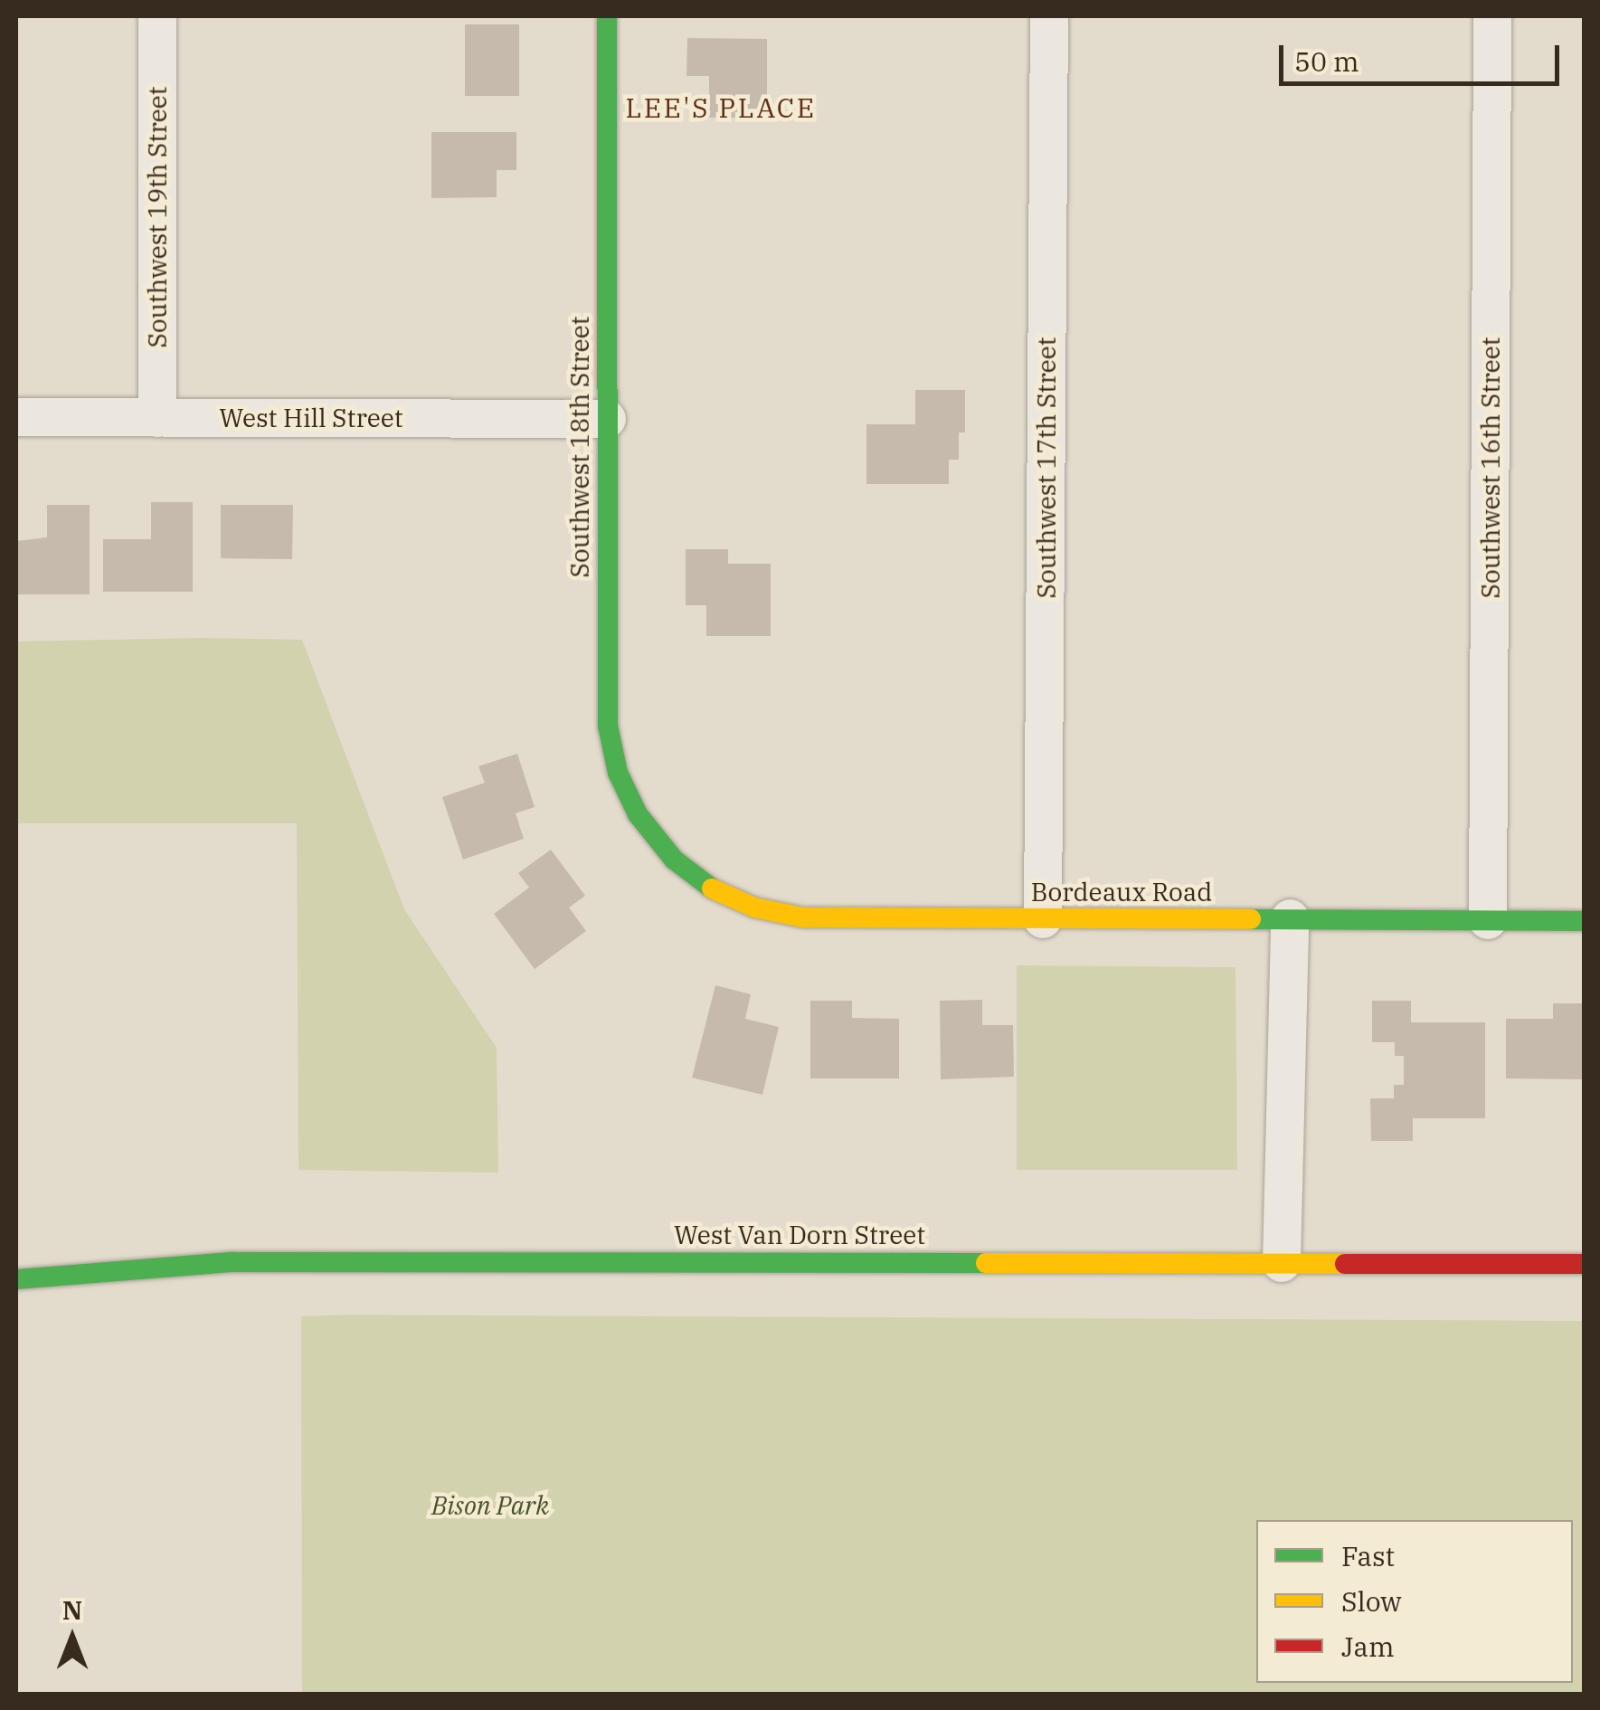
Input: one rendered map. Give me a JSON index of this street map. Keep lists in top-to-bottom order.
{
  "streets": {
    "street": [
      "Southwest 19th Street",
      "West Hill Street",
      "Southwest 18th Street",
      "Southwest 17th Street",
      "Southwest 16th Street",
      "Bordeaux Road",
      "West Van Dorn Street"
    ]
  },
  "crossings": [
    ["Southwest 19th Street", "West Hill Street"],
    ["West Hill Street", "Southwest 18th Street"],
    ["Southwest 18th Street", "Bordeaux Road"],
    ["Southwest 17th Street", "Bordeaux Road"],
    ["Southwest 16th Street", "Bordeaux Road"]
  ],
  "districts": ["LEE'S PLACE"],
  "parks": ["Bison Park"],
  "legend": ["Fast", "Slow", "Jam"],
  "scale_bar": "50 m",
  "north": "top"
}
